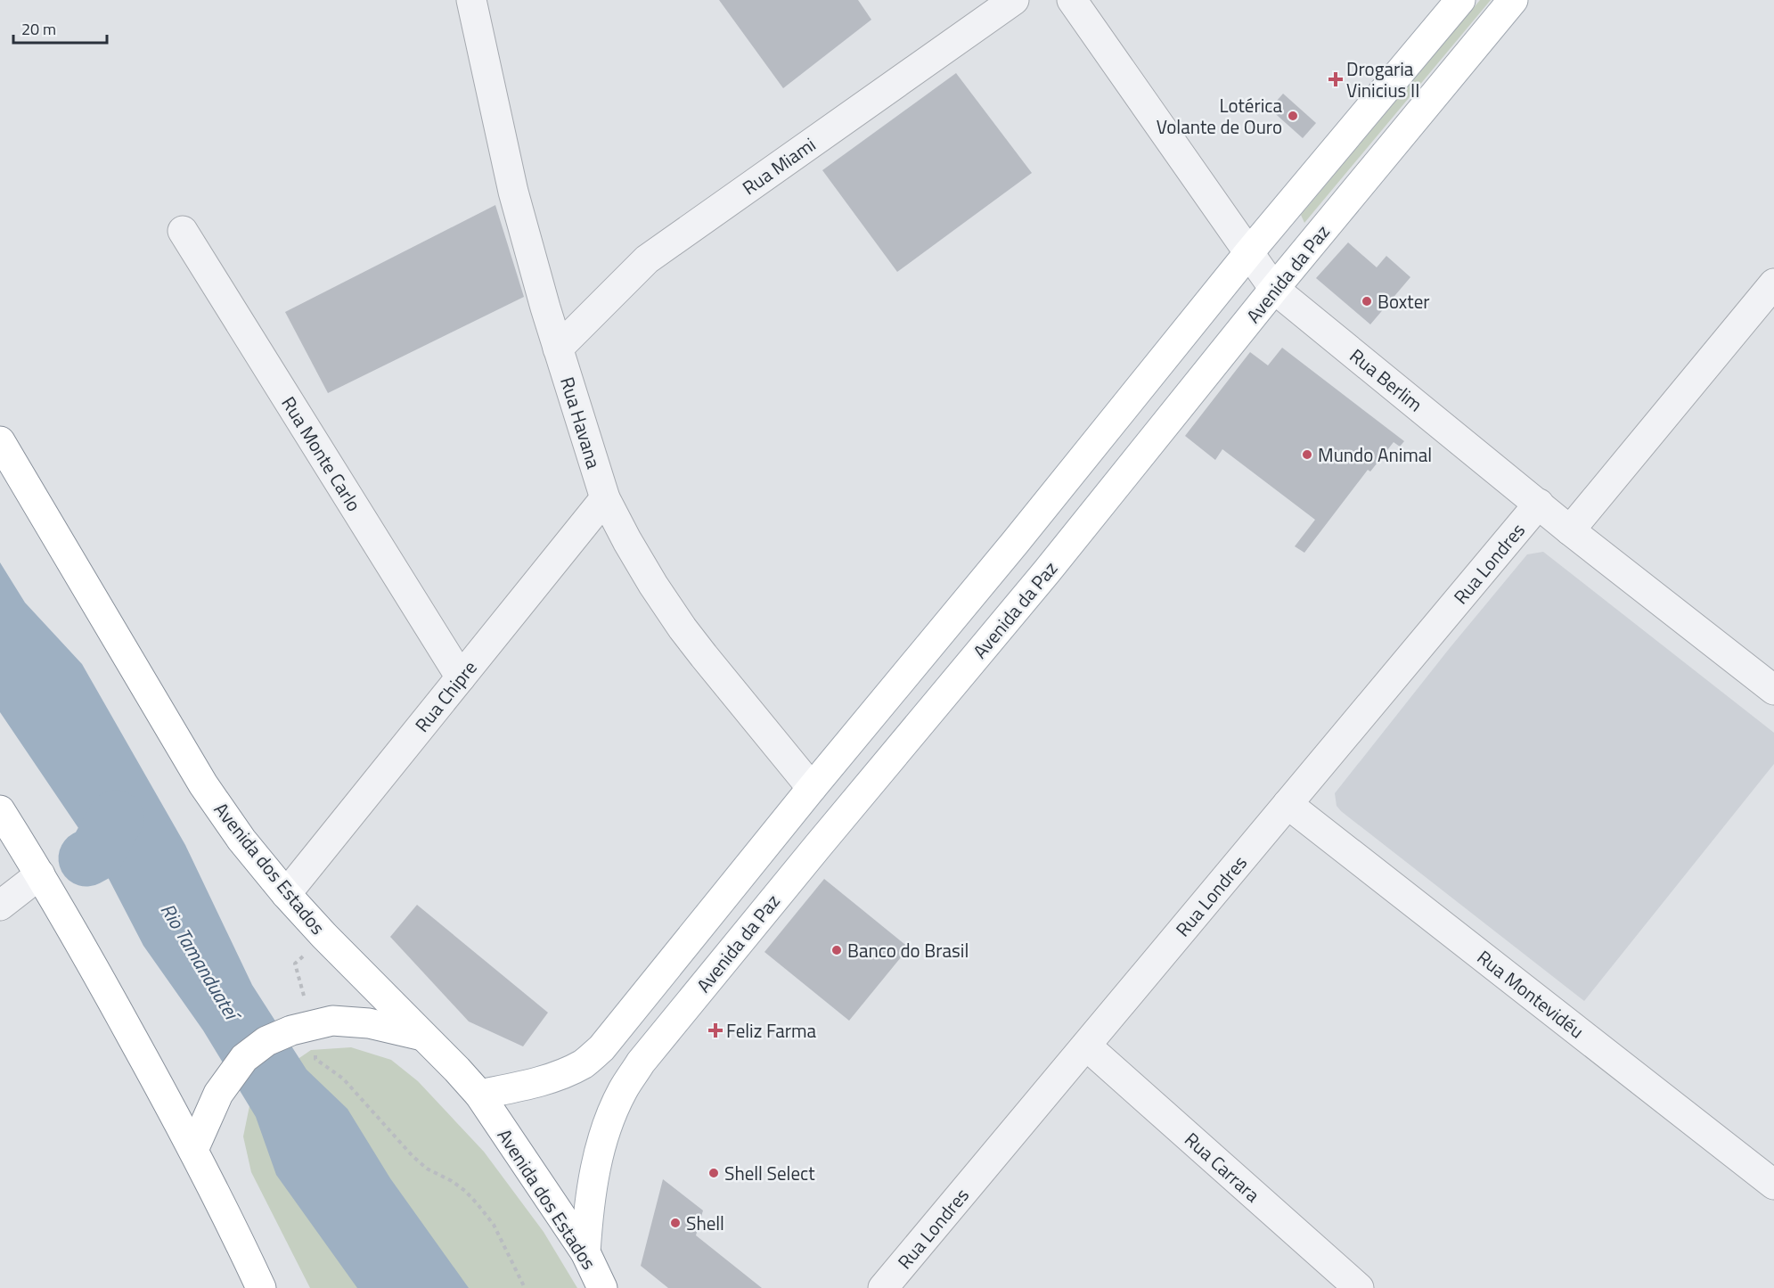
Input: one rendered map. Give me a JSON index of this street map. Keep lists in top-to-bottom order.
{
  "streets": {
    "main road": ["Avenida da Paz", "Avenida dos Estados"],
    "street": [
      "Rua Miami",
      "Rua Berlim",
      "Rua Havana",
      "Rua Monte Carlo",
      "Rua Londres",
      "Rua Chipre",
      "Rua Montevidéu",
      "Rua Carrara"
    ]
  },
  "crossings": [
    ["Rua Miami", "Rua Havana"],
    ["Avenida da Paz", "Rua Berlim"],
    ["Avenida da Paz", "Avenida dos Estados"],
    ["Rua Berlim", "Rua Londres"],
    ["Rua Havana", "Rua Chipre"],
    ["Rua Monte Carlo", "Rua Chipre"],
    ["Rua Londres", "Rua Montevidéu"],
    ["Rua Londres", "Rua Carrara"],
    ["Rua Chipre", "Avenida dos Estados"]
  ],
  "water": ["Rio Tamanduateí"],
  "places": {
    "health": ["Drogaria Vinicius II", "Feliz Farma"],
    "other": [
      "Lotérica Volante de Ouro",
      "Boxter",
      "Mundo Animal",
      "Banco do Brasil",
      "Shell Select",
      "Shell"
    ]
  },
  "scale_bar": "20 m"
}
